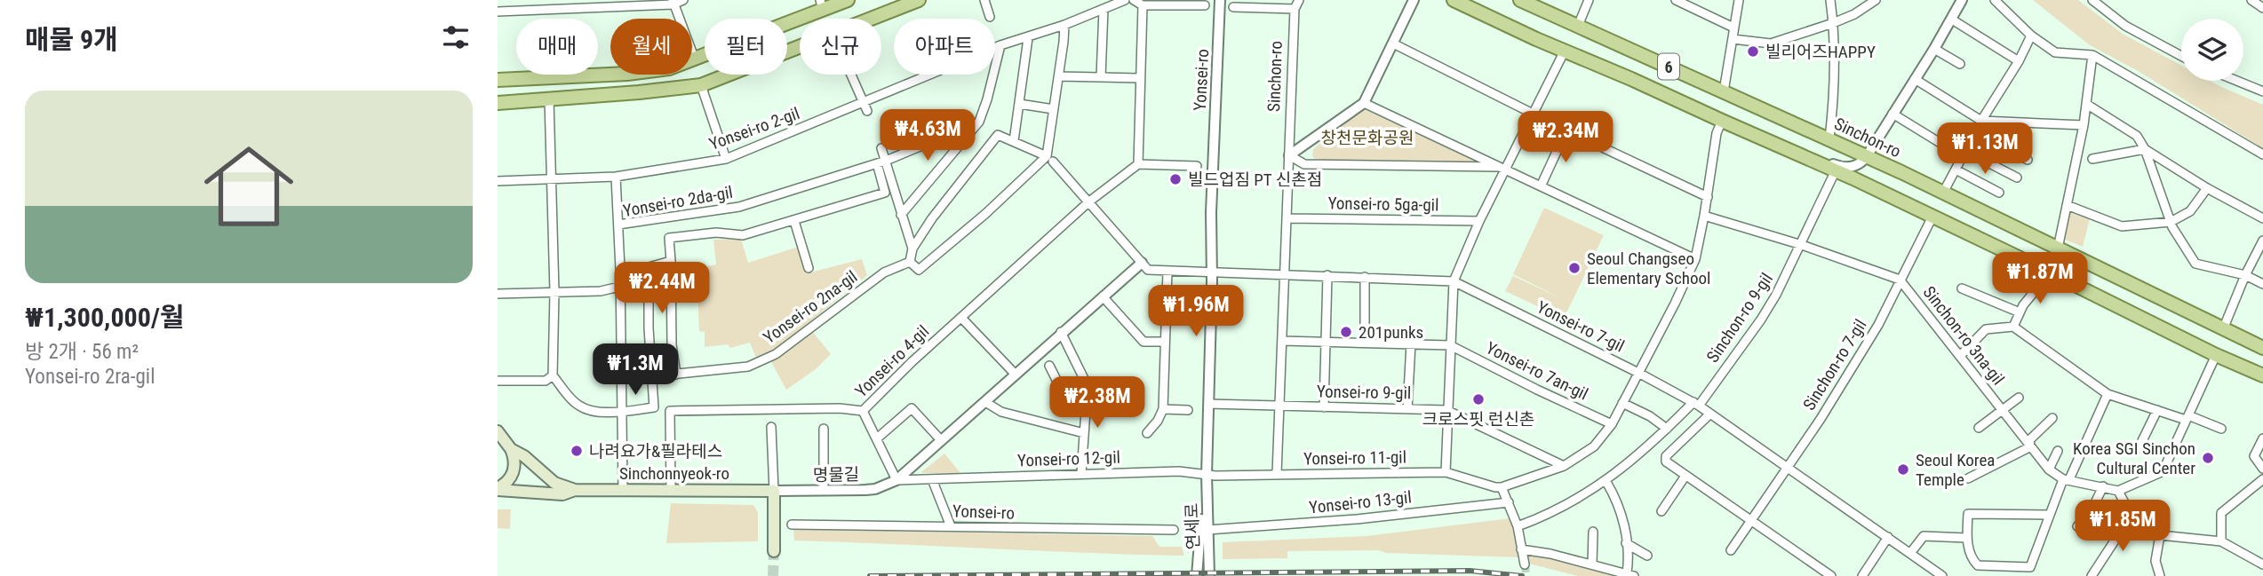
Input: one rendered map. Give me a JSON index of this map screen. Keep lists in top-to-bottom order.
{
  "streets": {
    "main road": ["6", "Sinchon-ro", "Sinchonnyeok-ro"],
    "street": [
      "Yonsei-ro",
      "Yonsei-ro 2-gil",
      "Yonsei-ro 2da-gil",
      "Yonsei-ro 5ga-gil",
      "Yonsei-ro 2na-gil",
      "Sinchon-ro 9-gil",
      "Yonsei-ro 7-gil",
      "Sinchon-ro 3na-gil",
      "Yonsei-ro 4-gil",
      "Sinchon-ro 7-gil",
      "Yonsei-ro 7an-gil",
      "Yonsei-ro 9-gil",
      "Yonsei-ro 11-gil",
      "Yonsei-ro 12-gil",
      "명물길",
      "Yonsei-ro 13-gil",
      "연세로"
    ]
  },
  "crossings": [
    ["6", "Sinchon-ro 9-gil"],
    ["6", "Sinchon-ro 7-gil"],
    ["Yonsei-ro", "Yonsei-ro 7-gil"],
    ["Yonsei-ro", "Yonsei-ro 9-gil"],
    ["Yonsei-ro", "Yonsei-ro 11-gil"],
    ["Yonsei-ro", "Yonsei-ro 12-gil"],
    ["Yonsei-ro", "연세로"],
    ["Yonsei-ro 2da-gil", "Sinchonnyeok-ro"],
    ["Sinchon-ro 9-gil", "Yonsei-ro 7-gil"],
    ["Sinchon-ro 3na-gil", "Sinchon-ro 7-gil"],
    ["Yonsei-ro 4-gil", "Sinchonnyeok-ro"],
    ["Yonsei-ro 11-gil", "Yonsei-ro 12-gil"],
    ["Yonsei-ro 11-gil", "연세로"],
    ["Yonsei-ro 12-gil", "명물길"],
    ["Yonsei-ro 12-gil", "연세로"],
    ["Sinchonnyeok-ro", "명물길"],
    ["Yonsei-ro 13-gil", "연세로"]
  ],
  "parks": ["창천문화공원"],
  "places": [
    "빌리어즈HAPPY",
    "빌드업짐 PT 신촌점",
    "Seoul Changseo Elementary School",
    "201punks",
    "크로스핏 런신촌",
    "나려요가&필라테스",
    "Korea SGI Sinchon Cultural Center",
    "Seoul Korea Temple"
  ],
  "page": {
    "heading": "매물 9개",
    "chip": [
      "매매",
      "월세",
      "필터",
      "신규",
      "아파트"
    ],
    "list": [
      {
        "name": "₩1,300,000/월",
        "note": "방 2개 · 56 m² · Yonsei-ro 2ra-gil"
      }
    ],
    "price": [
      "₩4.63M",
      "₩2.34M",
      "₩1.13M",
      "₩1.87M",
      "₩2.44M",
      "₩1.96M",
      "₩1.3M",
      "₩2.38M",
      "₩1.85M"
    ]
  }
}
